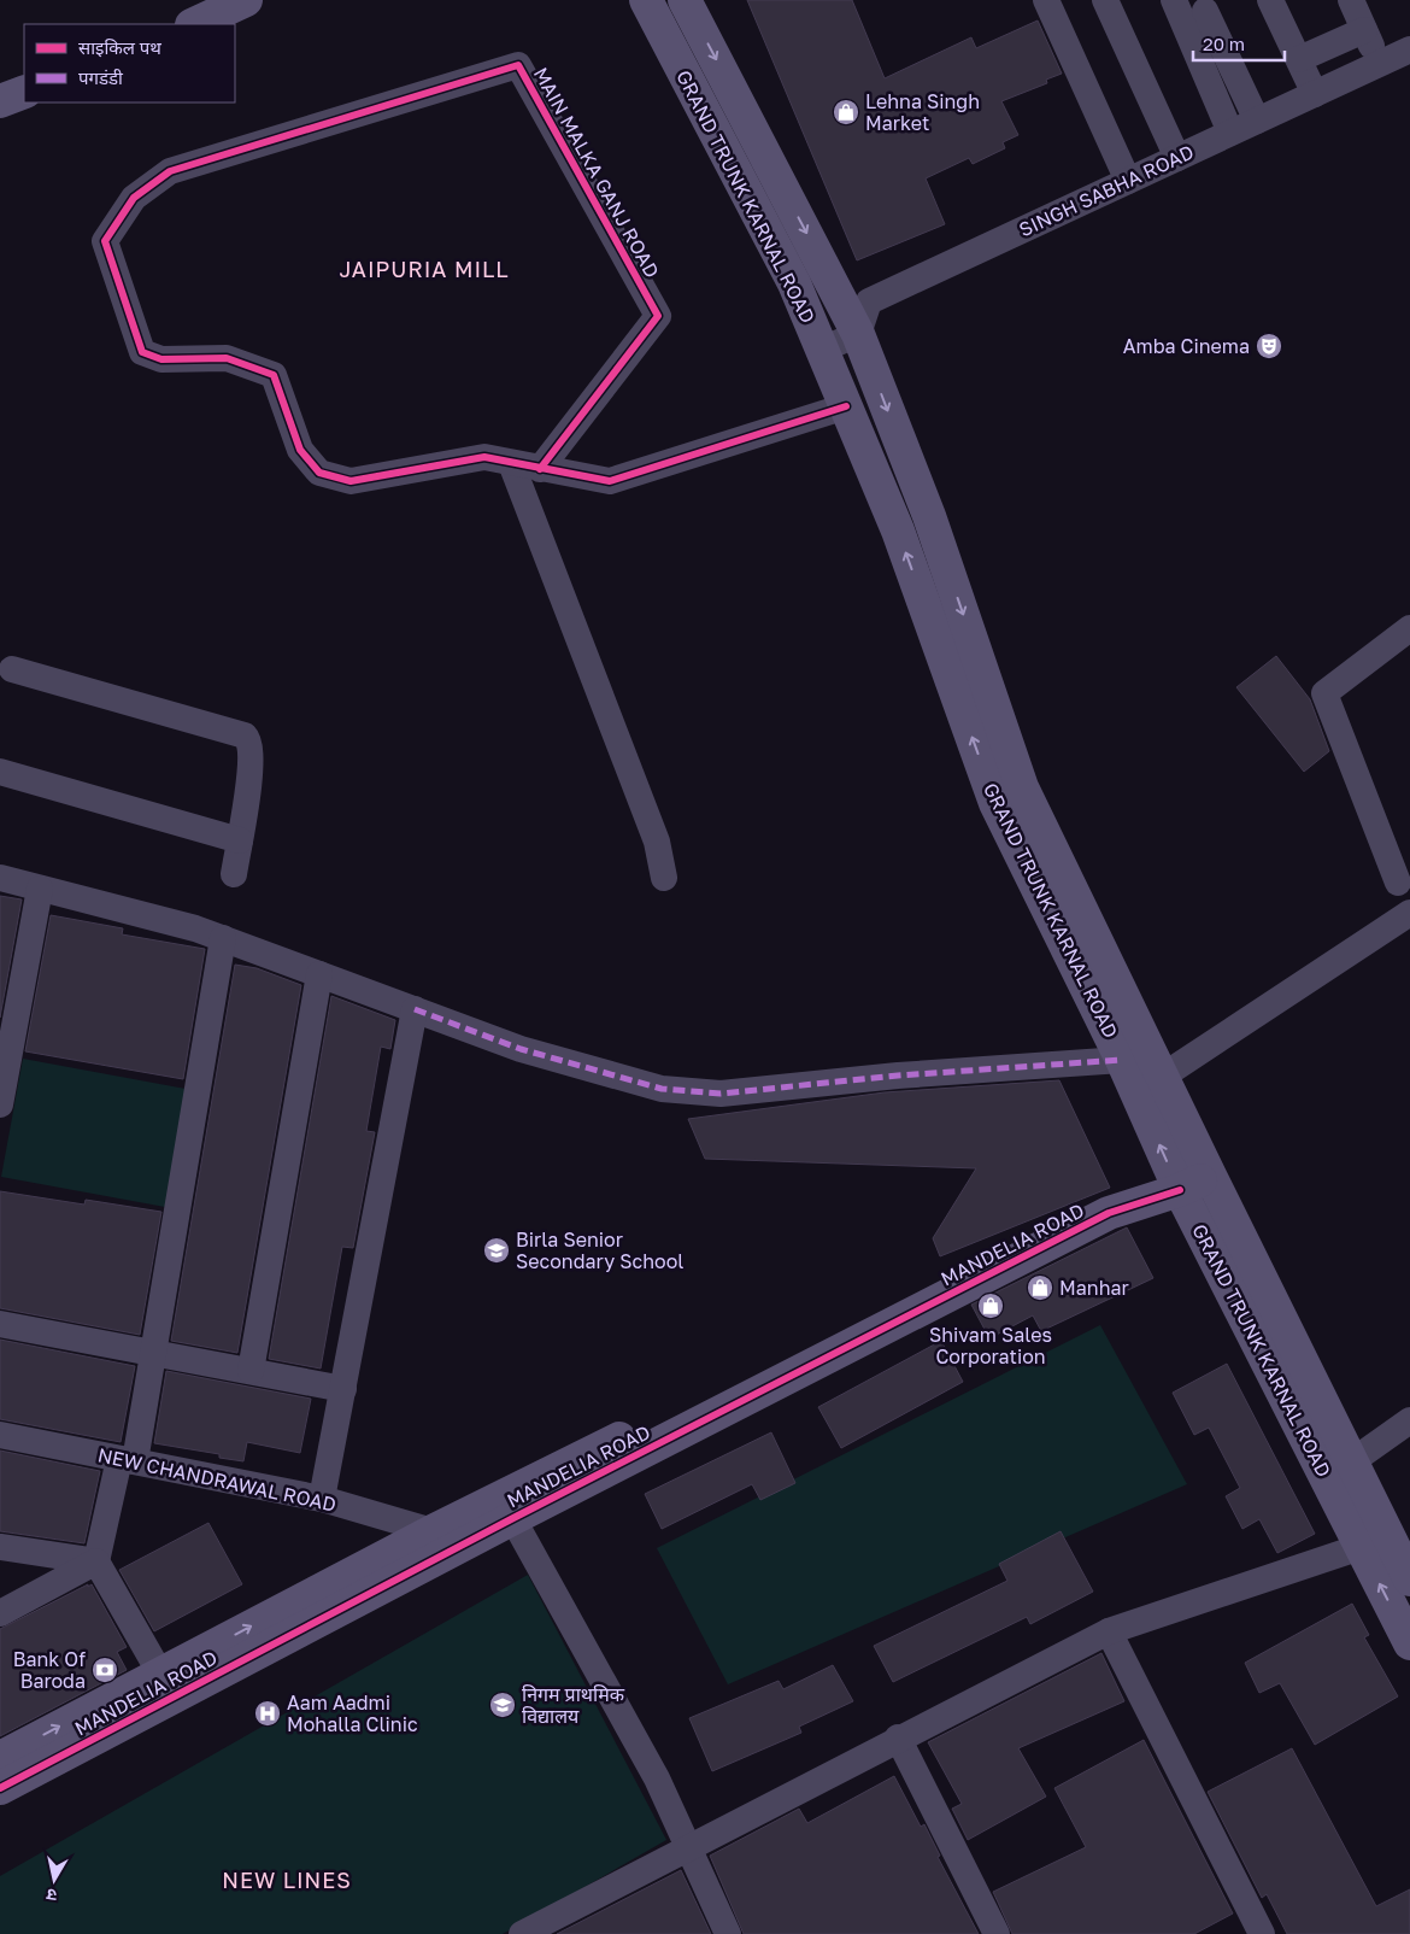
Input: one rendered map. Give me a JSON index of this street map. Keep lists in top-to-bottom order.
{
  "streets": {
    "main road": ["GRAND TRUNK KARNAL ROAD", "MANDELIA ROAD"],
    "street": ["MAIN MALKA GANJ ROAD", "SINGH SABHA ROAD", "NEW CHANDRAWAL ROAD"]
  },
  "crossings": [
    ["SINGH SABHA ROAD", "GRAND TRUNK KARNAL ROAD"],
    ["GRAND TRUNK KARNAL ROAD", "MANDELIA ROAD"],
    ["MANDELIA ROAD", "NEW CHANDRAWAL ROAD"]
  ],
  "districts": ["JAIPURIA MILL", "NEW LINES"],
  "places": {
    "shop": ["Lehna Singh Market", "Manhar", "Shivam Sales Corporation"],
    "theatre": ["Amba Cinema"],
    "school or university": ["Birla Senior Secondary School", "निगम प्राथमिक विद्यालय"],
    "bank": ["Bank Of Baroda"],
    "hospital": ["Aam Aadmi Mohalla Clinic"]
  },
  "legend": ["साइकिल पथ", "पगडंडी"],
  "scale_bar": "20 m",
  "north": "bottom"
}
